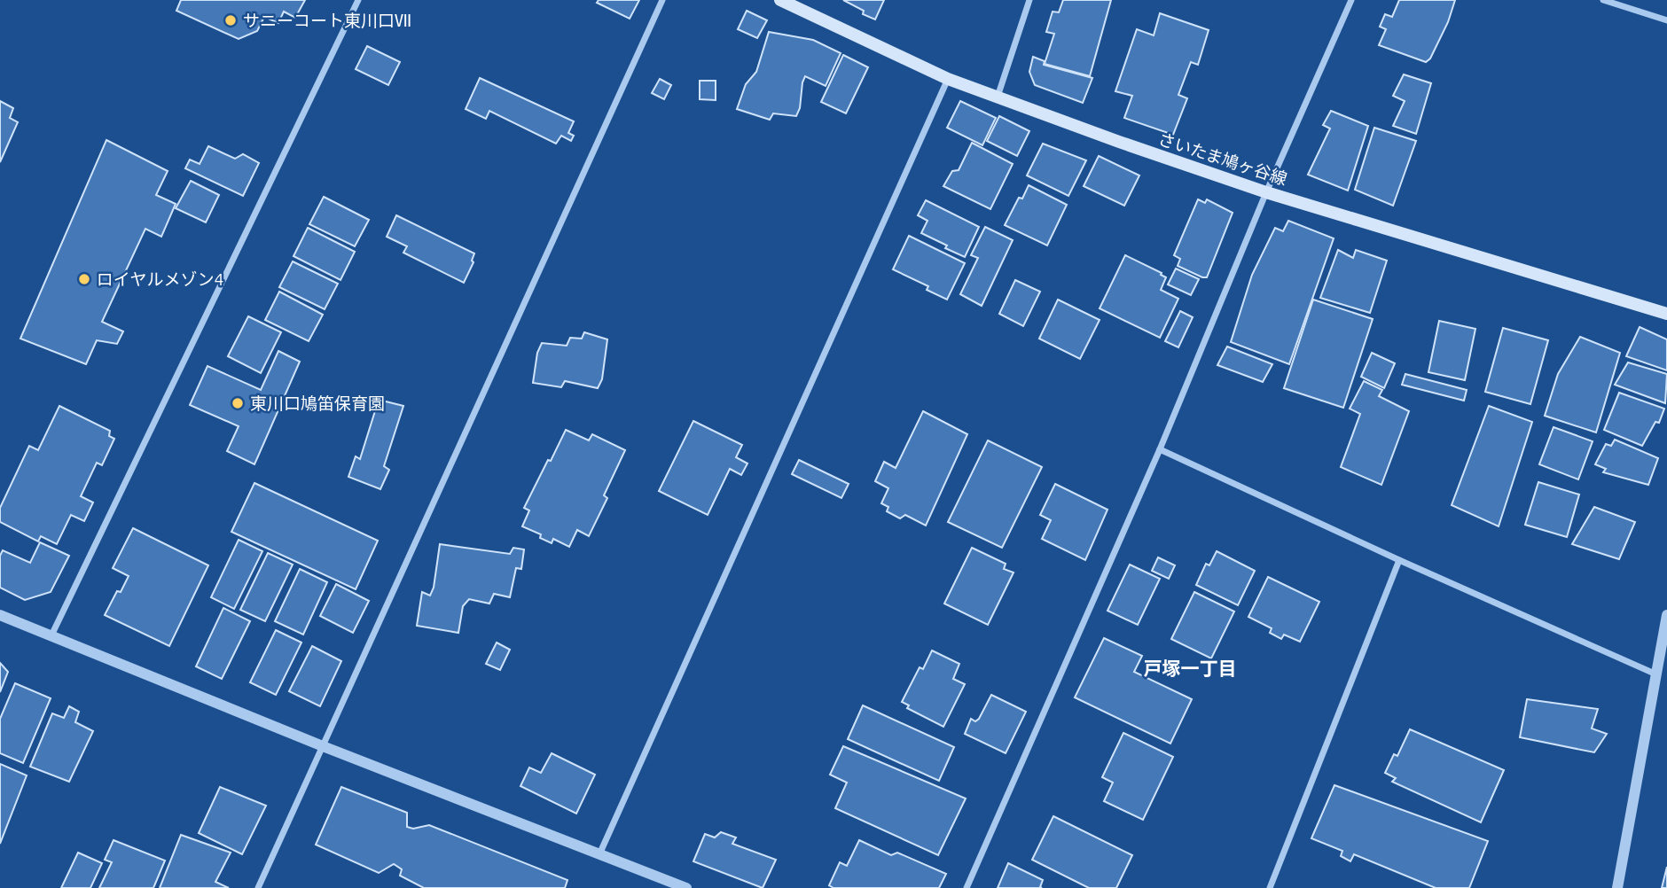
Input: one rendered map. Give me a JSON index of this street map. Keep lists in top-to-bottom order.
{
  "streets": {
    "main road": ["さいたま鳩ヶ谷線"]
  },
  "districts": ["戸塚一丁目"],
  "places": ["サニーコート東川口Ⅶ", "ロイヤルメゾン4", "東川口鳩笛保育園"]
}
